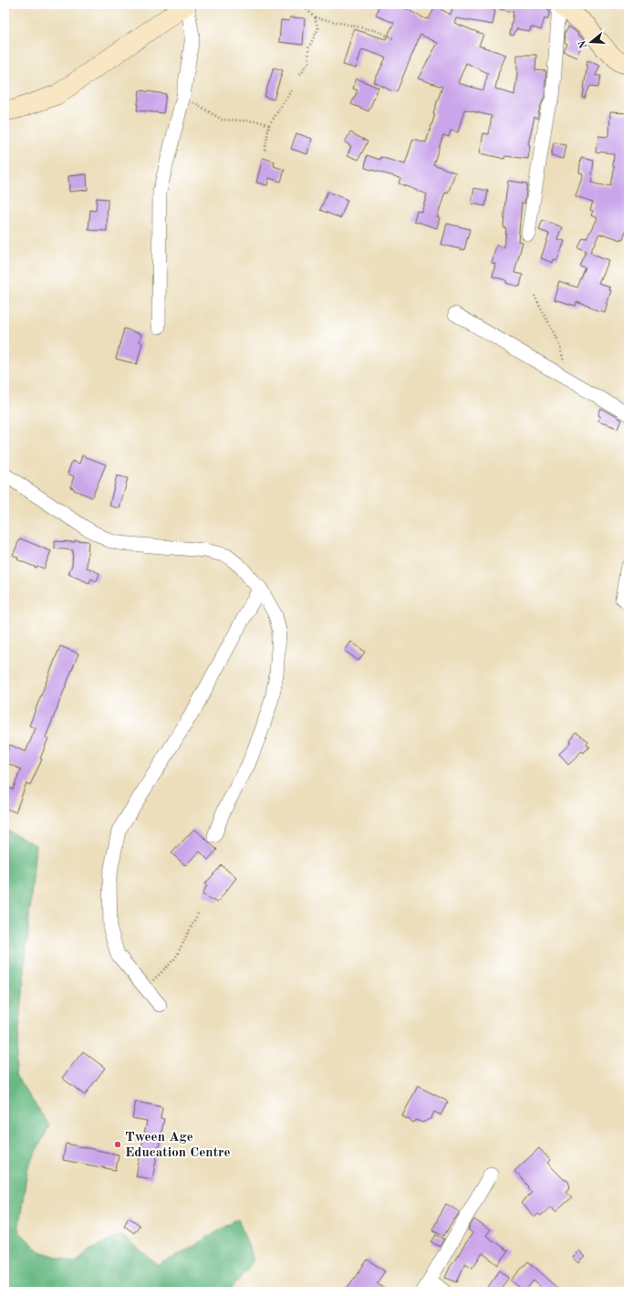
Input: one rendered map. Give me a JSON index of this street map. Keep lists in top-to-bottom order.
{
  "places": ["Tween Age Education Centre"],
  "north": "left"
}
